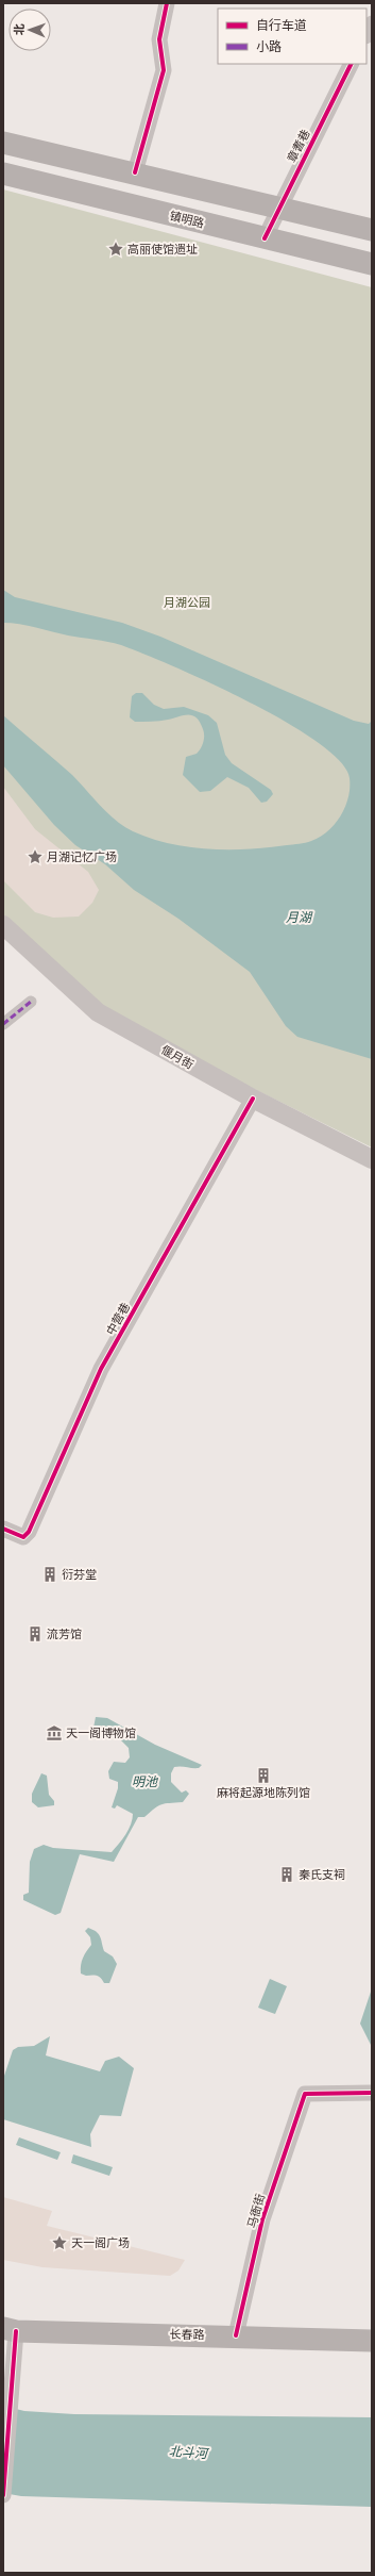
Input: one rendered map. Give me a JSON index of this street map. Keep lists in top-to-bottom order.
{
  "streets": {
    "main road": ["镇明路", "长春路"],
    "street": [
      "章耆巷",
      "偃月街",
      "中营巷",
      "马衙街"
    ]
  },
  "crossings": [
    ["章耆巷", "镇明路"],
    ["偃月街", "中营巷"],
    ["马衙街", "长春路"]
  ],
  "water": ["月湖", "明池", "北斗河"],
  "parks": ["月湖公园"],
  "places": {
    "place": ["高丽使馆遗址", "月湖记忆广场", "天一阁广场"],
    "building": [
      "衍芬堂",
      "流芳馆",
      "麻将起源地陈列馆",
      "秦氏支祠"
    ],
    "museum": ["天一阁博物馆"]
  },
  "legend": ["自行车道", "小路"],
  "north": "left"
}
